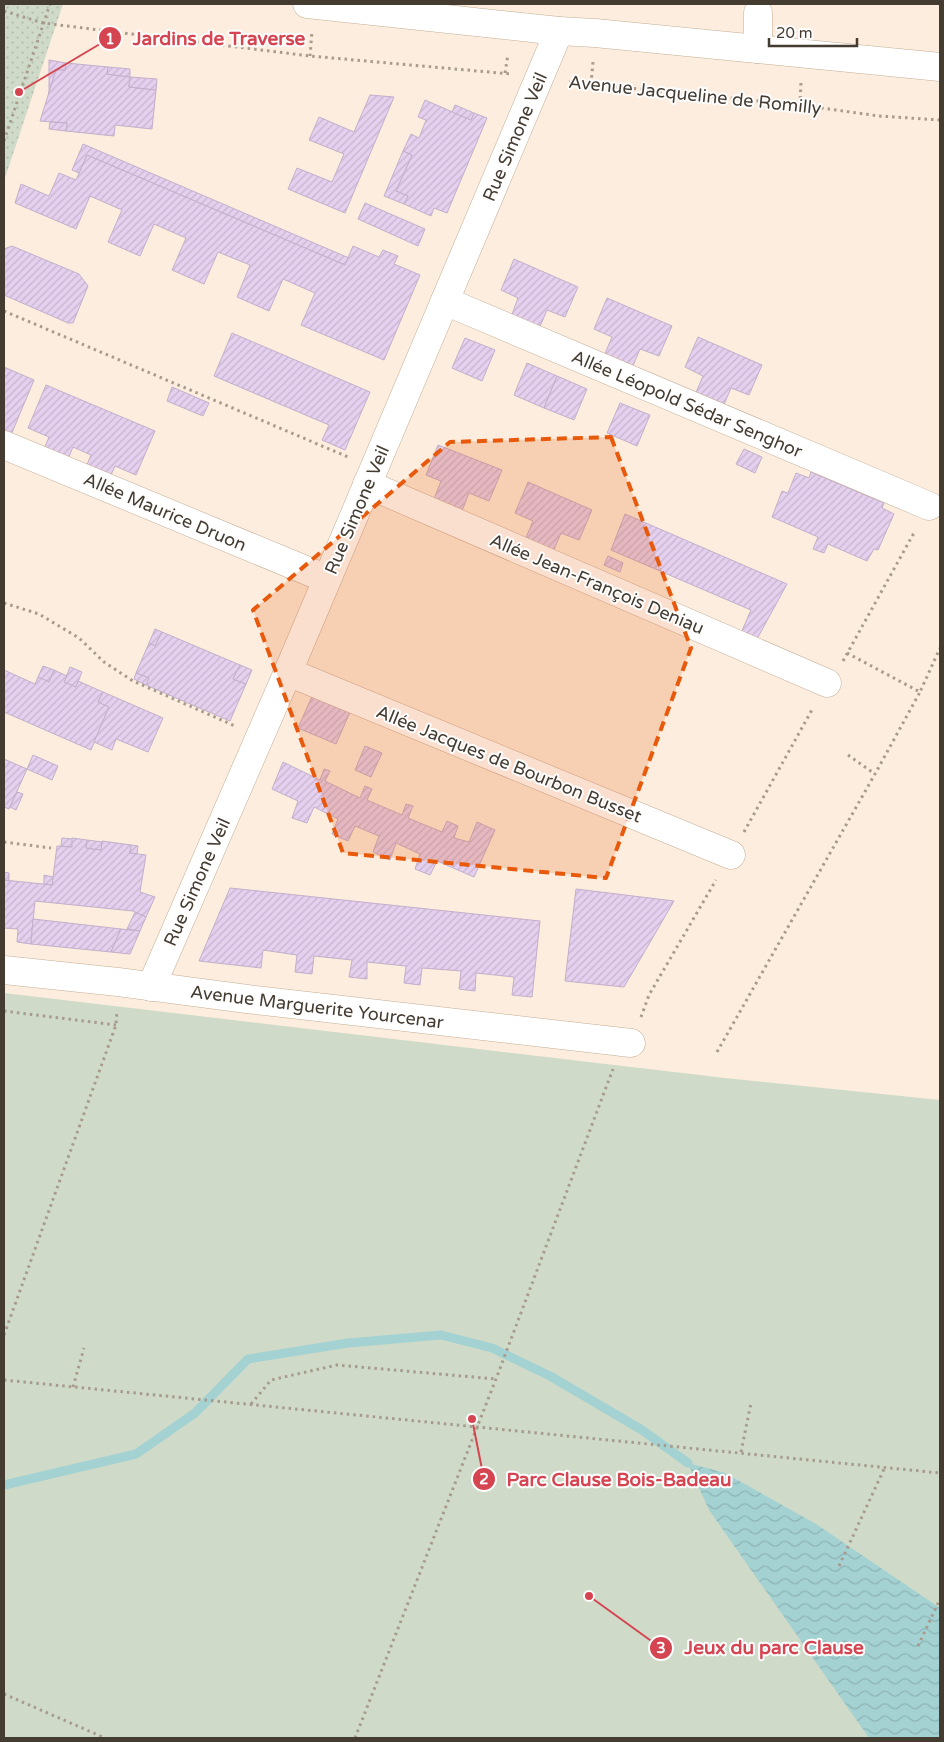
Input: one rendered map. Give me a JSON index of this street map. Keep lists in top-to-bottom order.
{
  "streets": {
    "street": [
      "Rue Simone Veil",
      "Allée Léopold Sédar Senghor",
      "Allée Maurice Druon",
      "Allée Jean-François Deniau",
      "Allée Jacques de Bourbon Busset",
      "Avenue Marguerite Yourcenar"
    ],
    "path": ["Avenue Jacqueline de Romilly"]
  },
  "crossings": [
    ["Avenue Jacqueline de Romilly", "Rue Simone Veil"],
    ["Rue Simone Veil", "Allée Léopold Sédar Senghor"],
    ["Rue Simone Veil", "Allée Maurice Druon"],
    ["Rue Simone Veil", "Allée Jean-François Deniau"],
    ["Rue Simone Veil", "Allée Jacques de Bourbon Busset"],
    ["Rue Simone Veil", "Avenue Marguerite Yourcenar"]
  ],
  "places": ["Jardins de Traverse", "Parc Clause Bois-Badeau", "Jeux du parc Clause"],
  "scale_bar": "20 m"
}
